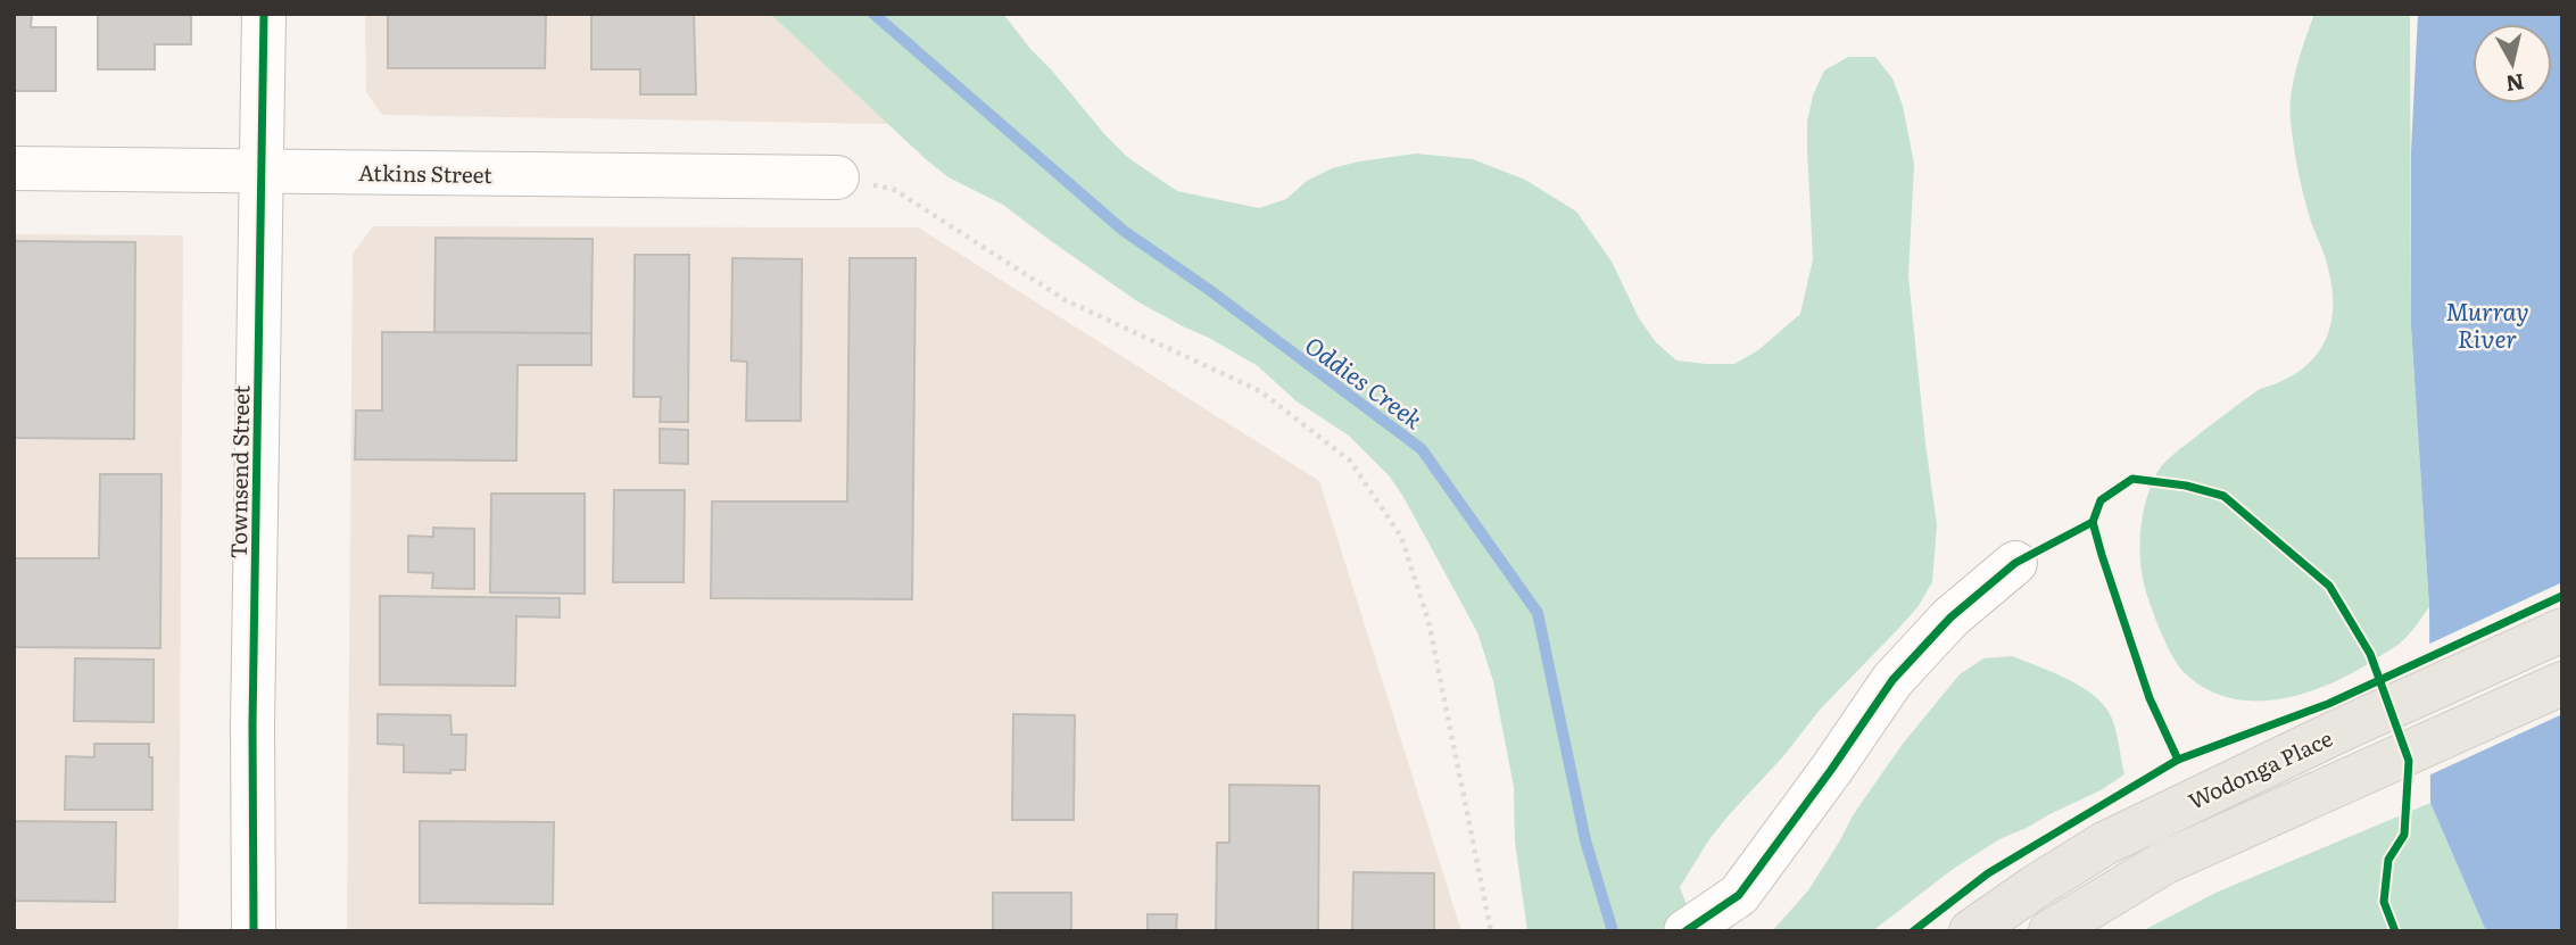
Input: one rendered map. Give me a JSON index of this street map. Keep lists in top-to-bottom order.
{
  "streets": {
    "main road": ["Wodonga Place"],
    "street": ["Atkins Street", "Townsend Street"]
  },
  "crossings": [
    ["Atkins Street", "Townsend Street"]
  ],
  "water": ["Murray River", "Oddies Creek"],
  "north": "bottom"
}
